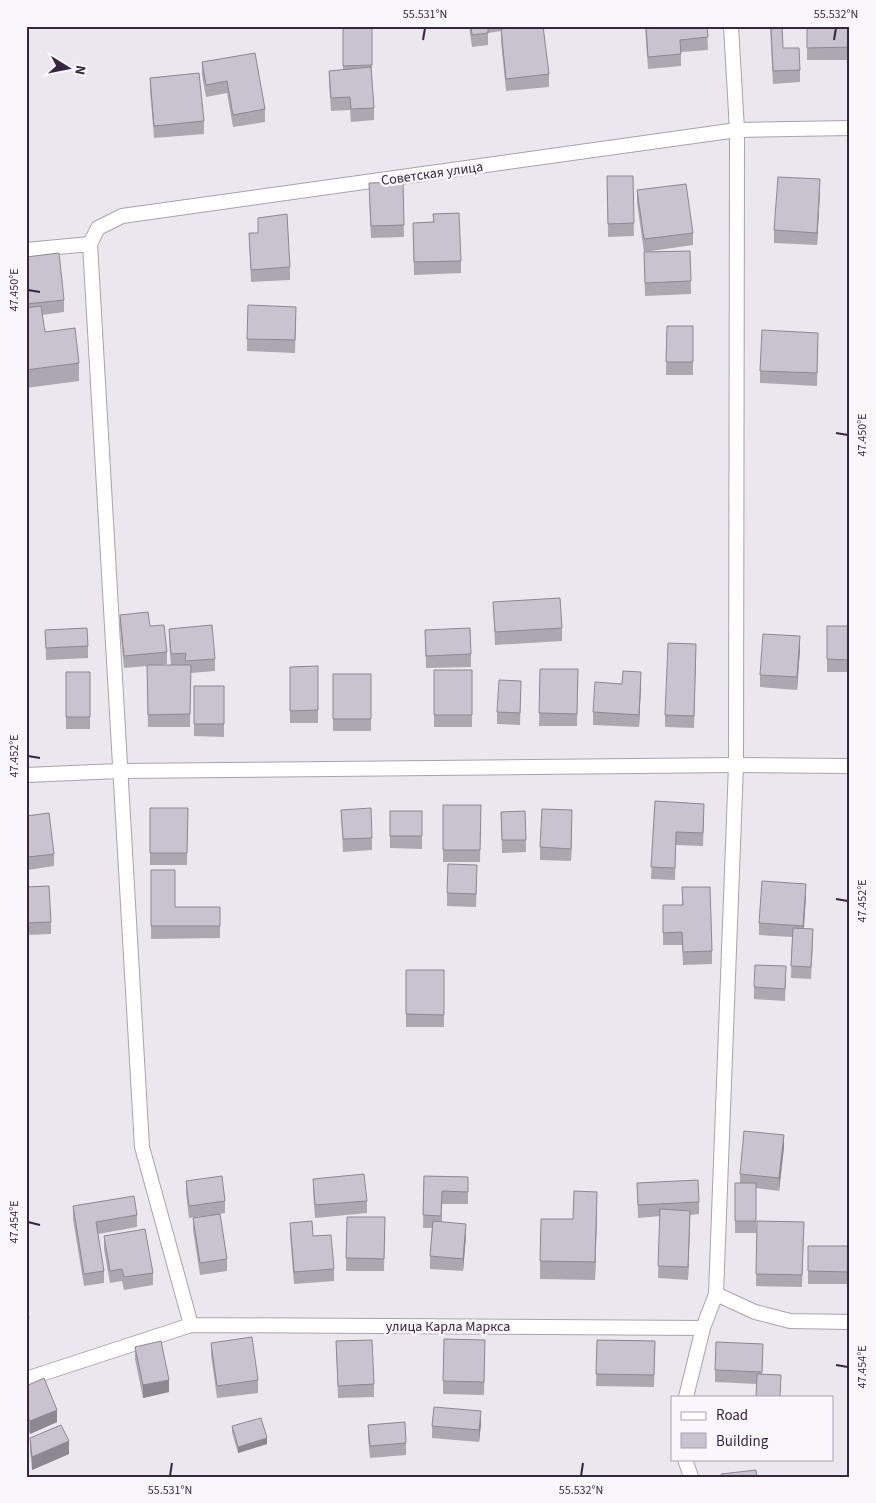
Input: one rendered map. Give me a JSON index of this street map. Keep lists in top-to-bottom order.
{
  "streets": {
    "street": ["Советская улица", "улица Карла Маркса"]
  },
  "legend": ["Road", "Building"],
  "north": "right",
  "coordinates": [
    "55.531°N",
    "55.532°N",
    "47.450°E",
    "47.452°E",
    "47.454°E"
  ]
}
